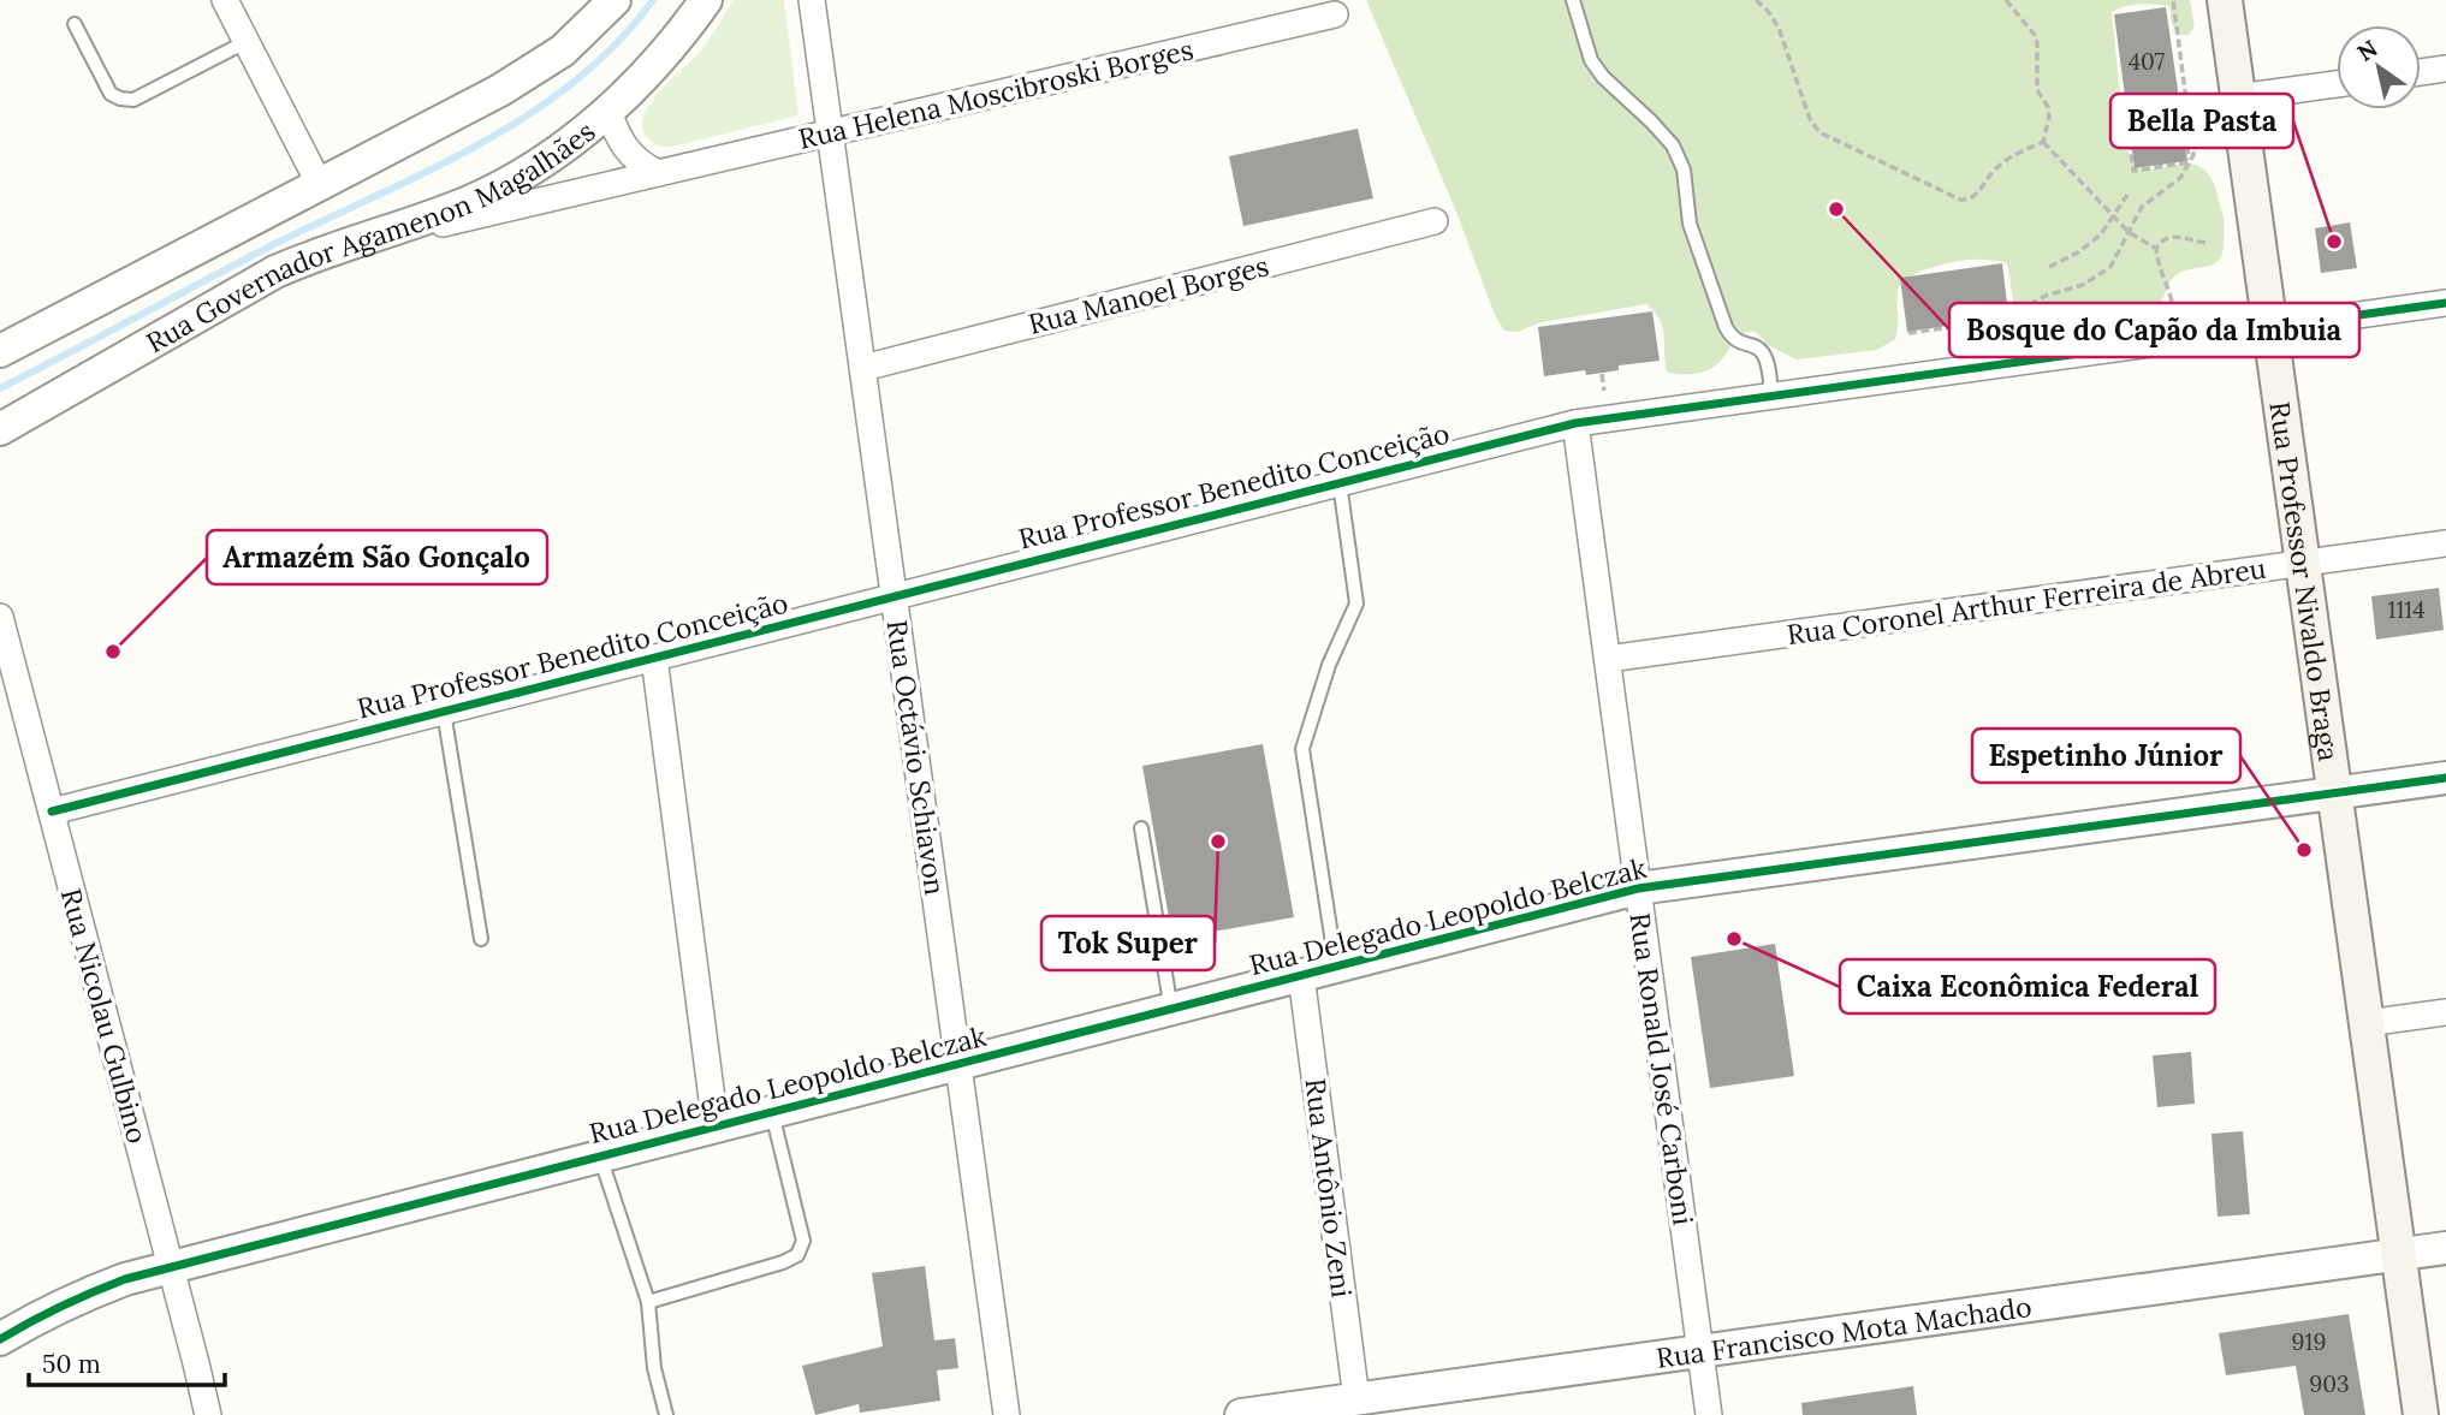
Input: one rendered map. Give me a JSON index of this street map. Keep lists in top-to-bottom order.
{
  "streets": {
    "main road": ["Rua Professor Nivaldo Braga"],
    "street": [
      "Rua Helena Moscibroski Borges",
      "Rua Governador Agamenon Magalhães",
      "Rua Manoel Borges",
      "Rua Professor Benedito Conceição",
      "Rua Coronel Arthur Ferreira de Abreu",
      "Rua Octávio Schiavon",
      "Rua Delegado Leopoldo Belczak",
      "Rua Nicolau Gulbino",
      "Rua Ronald José Carboni",
      "Rua Antônio Zeni",
      "Rua Francisco Mota Machado"
    ]
  },
  "crossings": [
    ["Rua Helena Moscibroski Borges", "Rua Governador Agamenon Magalhães"],
    ["Rua Helena Moscibroski Borges", "Rua Octávio Schiavon"],
    ["Rua Manoel Borges", "Rua Octávio Schiavon"],
    ["Rua Professor Benedito Conceição", "Rua Professor Nivaldo Braga"],
    ["Rua Professor Benedito Conceição", "Rua Octávio Schiavon"],
    ["Rua Professor Benedito Conceição", "Rua Nicolau Gulbino"],
    ["Rua Professor Benedito Conceição", "Rua Ronald José Carboni"],
    ["Rua Professor Nivaldo Braga", "Rua Coronel Arthur Ferreira de Abreu"],
    ["Rua Professor Nivaldo Braga", "Rua Delegado Leopoldo Belczak"],
    ["Rua Professor Nivaldo Braga", "Rua Francisco Mota Machado"],
    ["Rua Coronel Arthur Ferreira de Abreu", "Rua Ronald José Carboni"],
    ["Rua Octávio Schiavon", "Rua Delegado Leopoldo Belczak"],
    ["Rua Delegado Leopoldo Belczak", "Rua Nicolau Gulbino"],
    ["Rua Delegado Leopoldo Belczak", "Rua Ronald José Carboni"],
    ["Rua Delegado Leopoldo Belczak", "Rua Antônio Zeni"],
    ["Rua Ronald José Carboni", "Rua Francisco Mota Machado"],
    ["Rua Antônio Zeni", "Rua Francisco Mota Machado"]
  ],
  "places": [
    "Bosque do Capão da Imbuia",
    "Bella Pasta",
    "Armazém São Gonçalo",
    "Tok Super",
    "Espetinho Júnior",
    "Caixa Econômica Federal"
  ],
  "house_numbers": [
    "407",
    "1114",
    "919",
    "903"
  ],
  "scale_bar": "50 m",
  "north": "top left"
}
